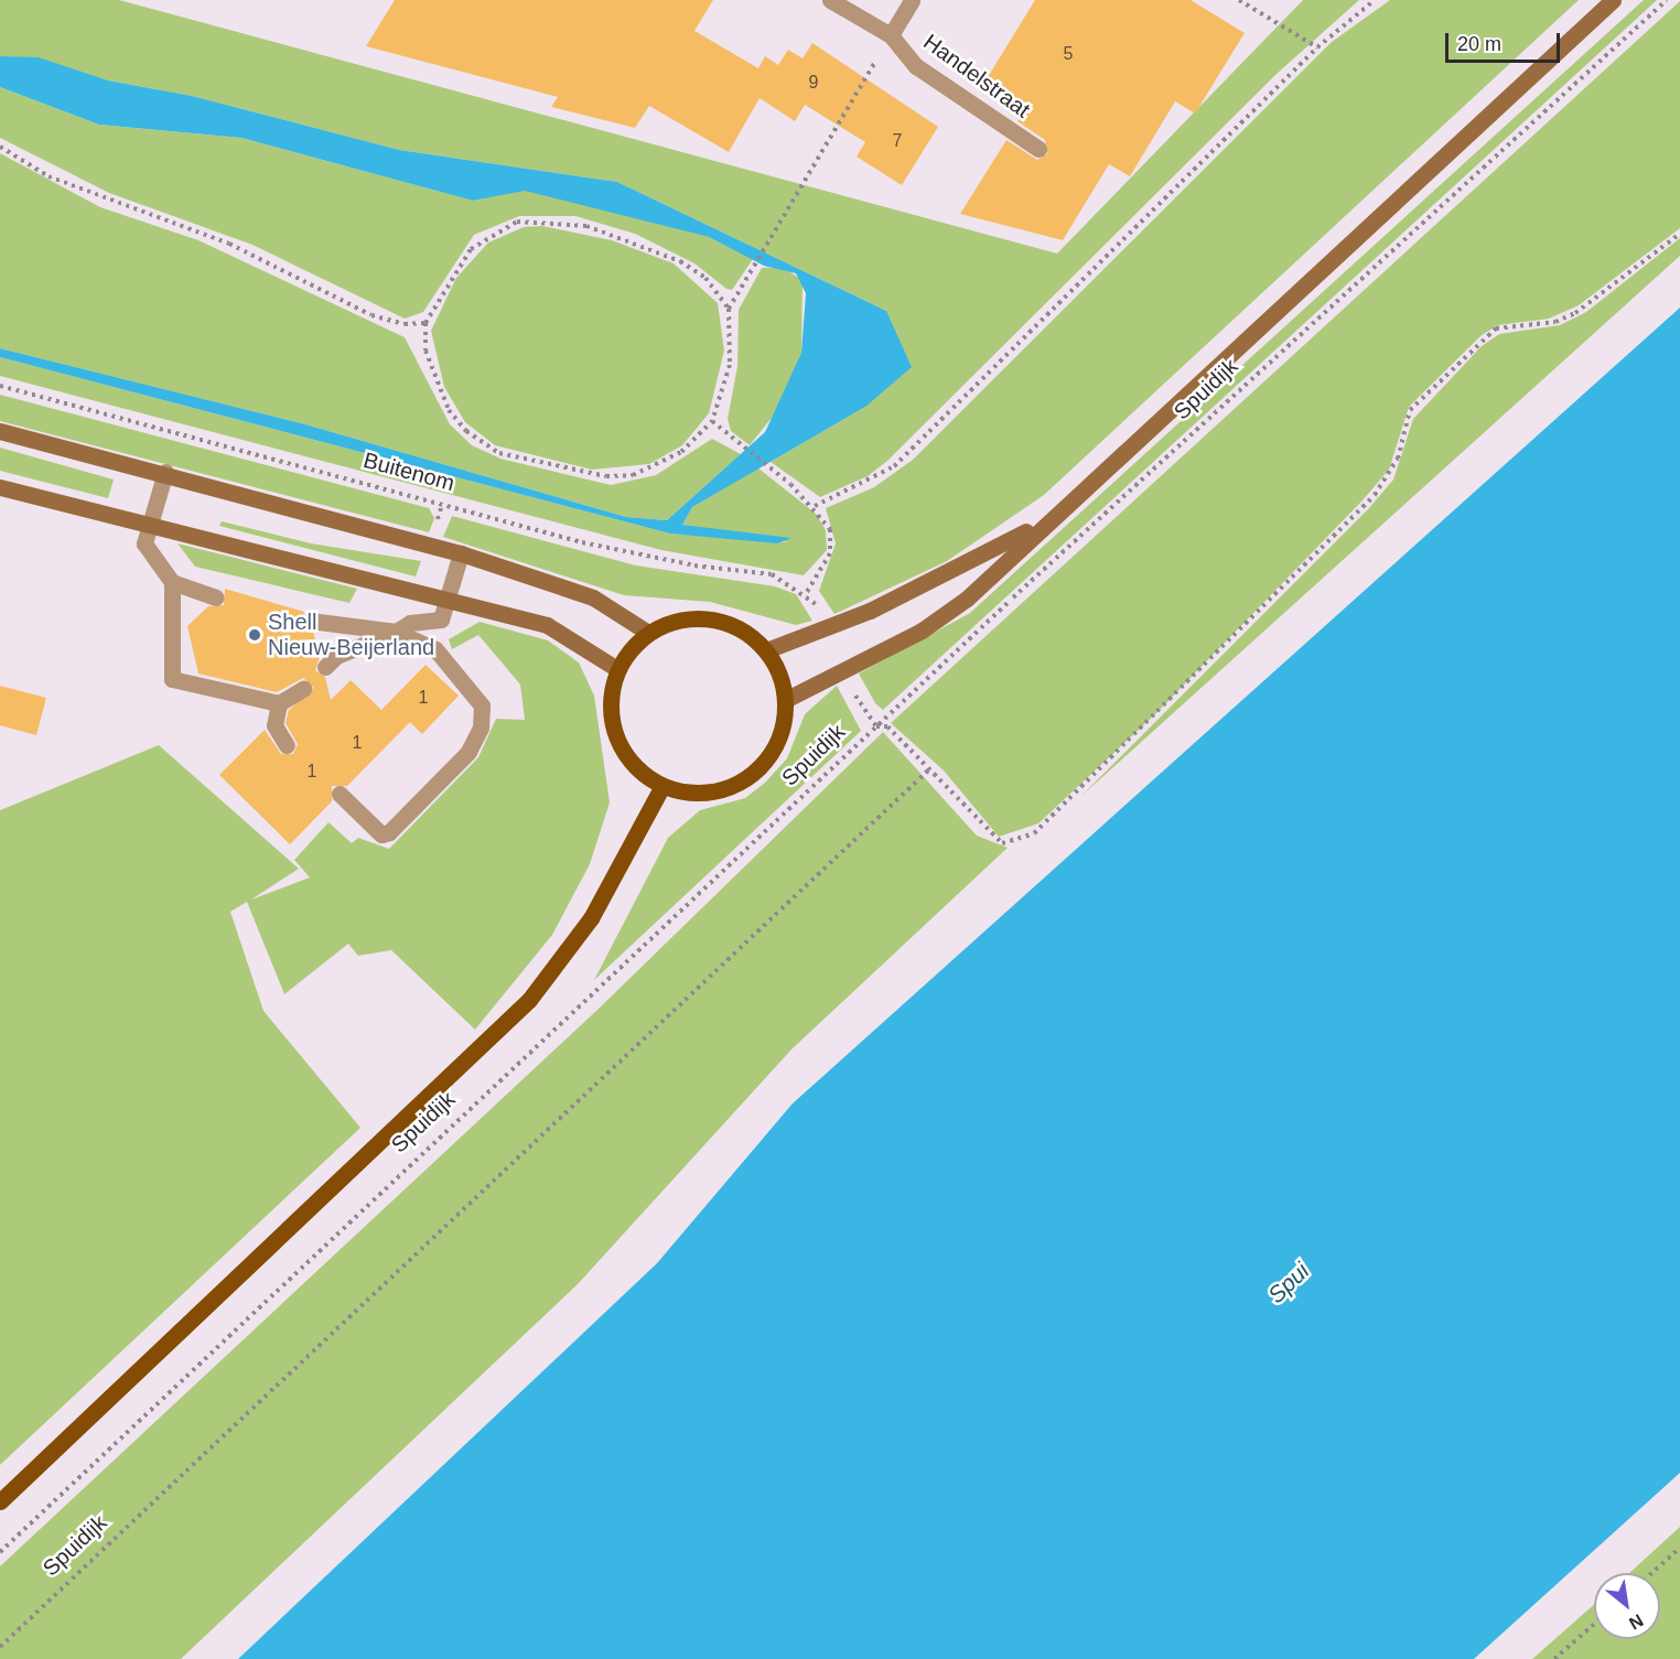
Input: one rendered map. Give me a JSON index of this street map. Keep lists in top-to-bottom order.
{
  "streets": {
    "main road": ["Spuidijk"],
    "street": ["Handelstraat"],
    "path": ["Buitenom"]
  },
  "water": ["Spui"],
  "places": ["Shell Nieuw-Beijerland"],
  "house_numbers": [
    "5",
    "9",
    "7",
    "1",
    "1",
    "1"
  ],
  "scale_bar": "20 m",
  "north": "bottom right"
}
